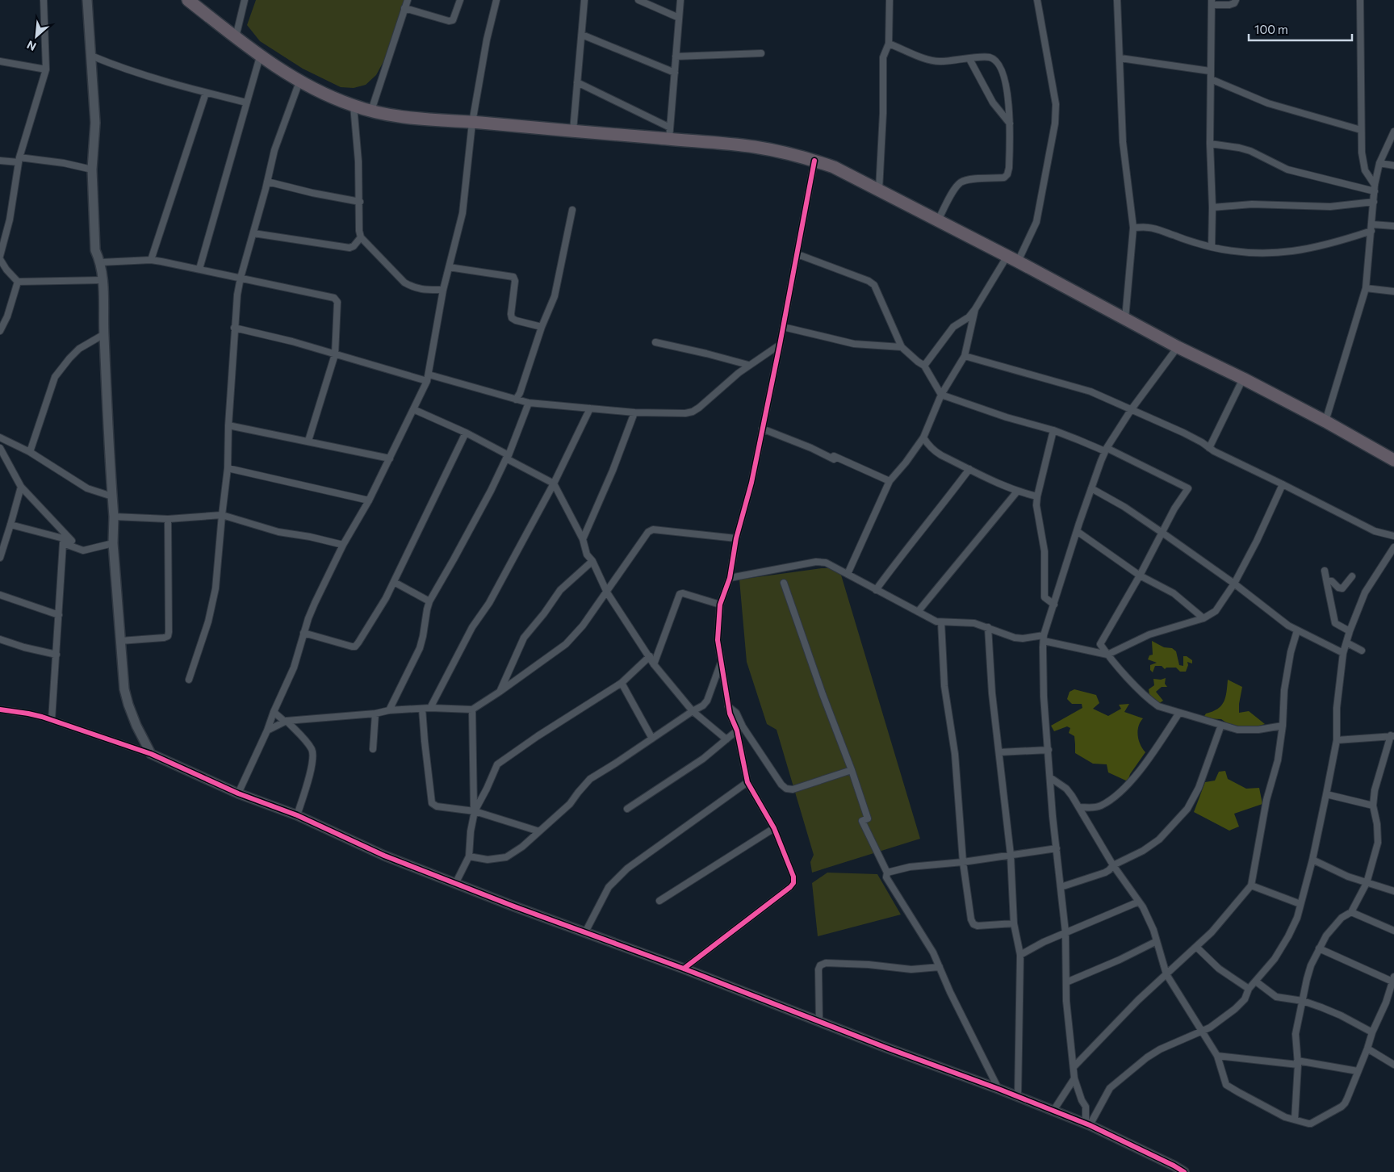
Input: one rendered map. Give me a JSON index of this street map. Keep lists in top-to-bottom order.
{
  "scale_bar": "100 m",
  "north": "bottom left"
}
